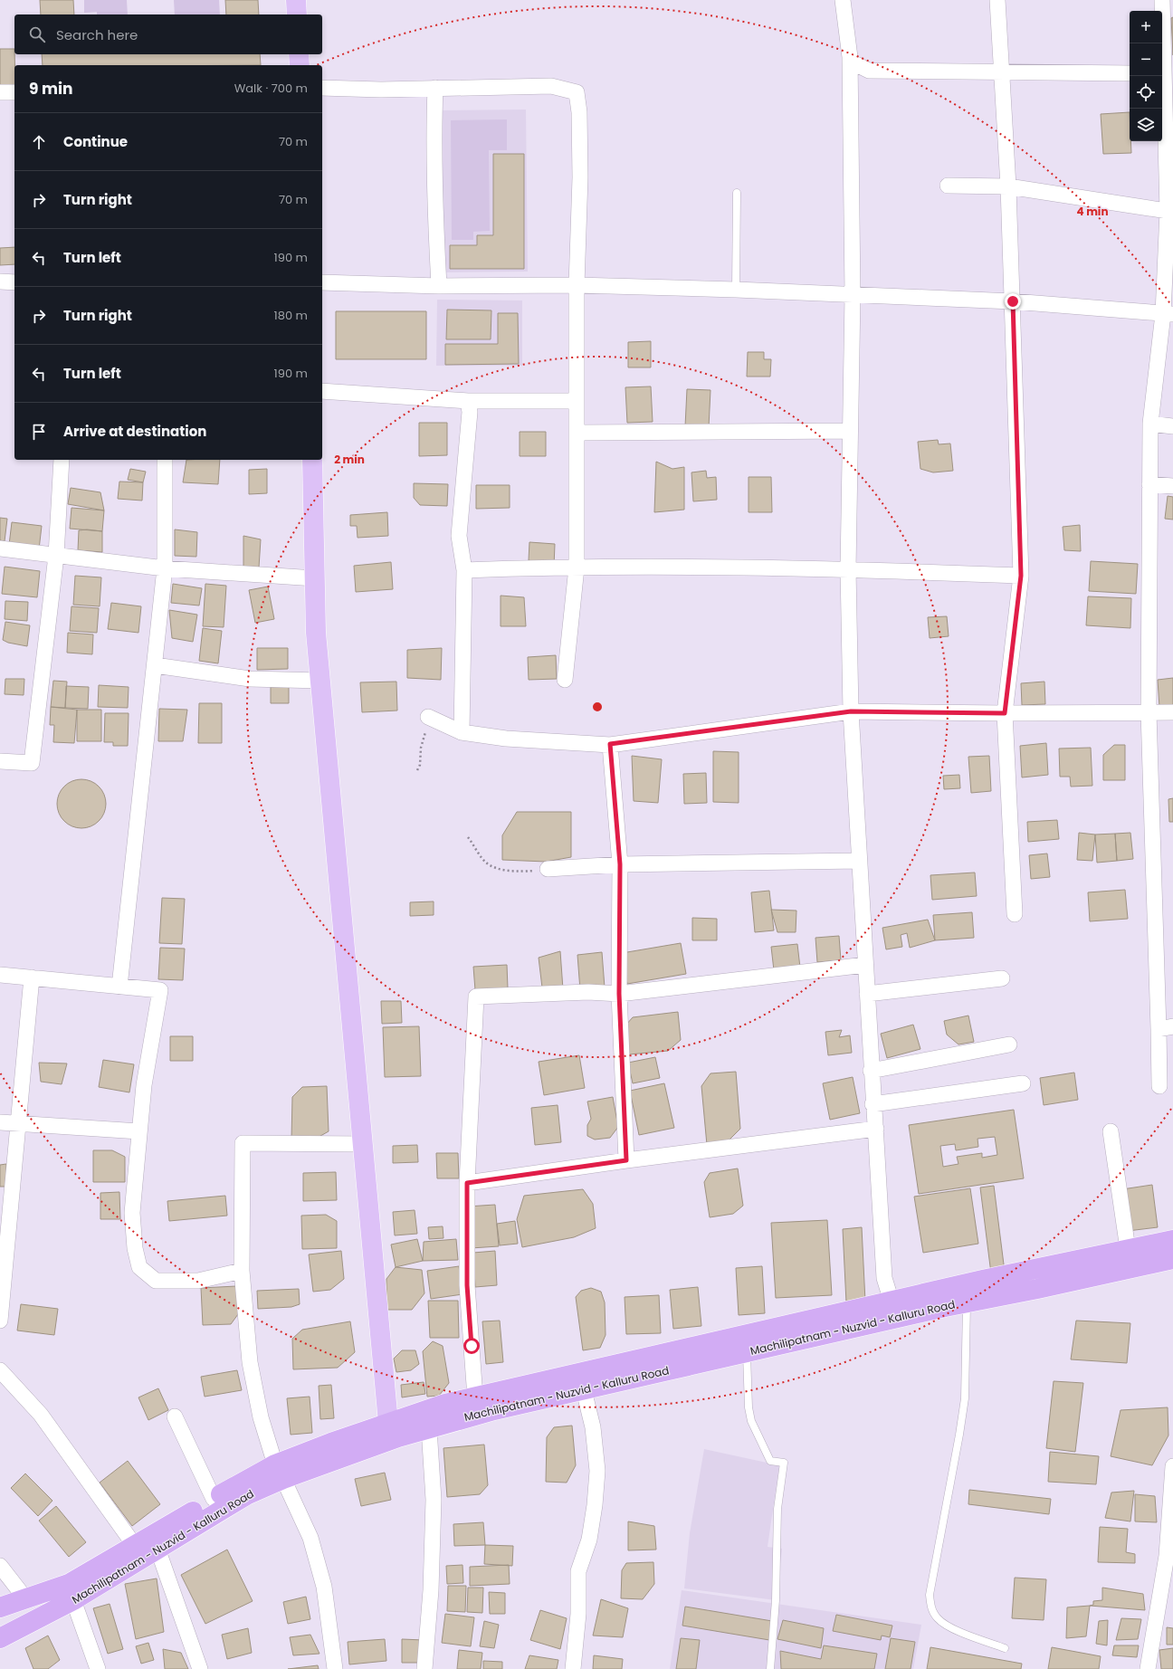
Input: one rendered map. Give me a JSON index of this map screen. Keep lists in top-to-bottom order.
{
  "streets": {
    "highway": ["Machilipatnam - Nuzvid - Kalluru Road"]
  },
  "page": {
    "map_buttons": ["+", "−"],
    "search": "Search here",
    "heading": ["9 min", "Walk · 700 m"],
    "list": [
      ["Continue", "70 m"],
      ["Turn right", "70 m"],
      ["Turn left", "190 m"],
      ["Turn right", "180 m"],
      ["Turn left", "190 m"],
      "Arrive at destination"
    ]
  },
  "rings": ["4 min", "2 min"]
}
